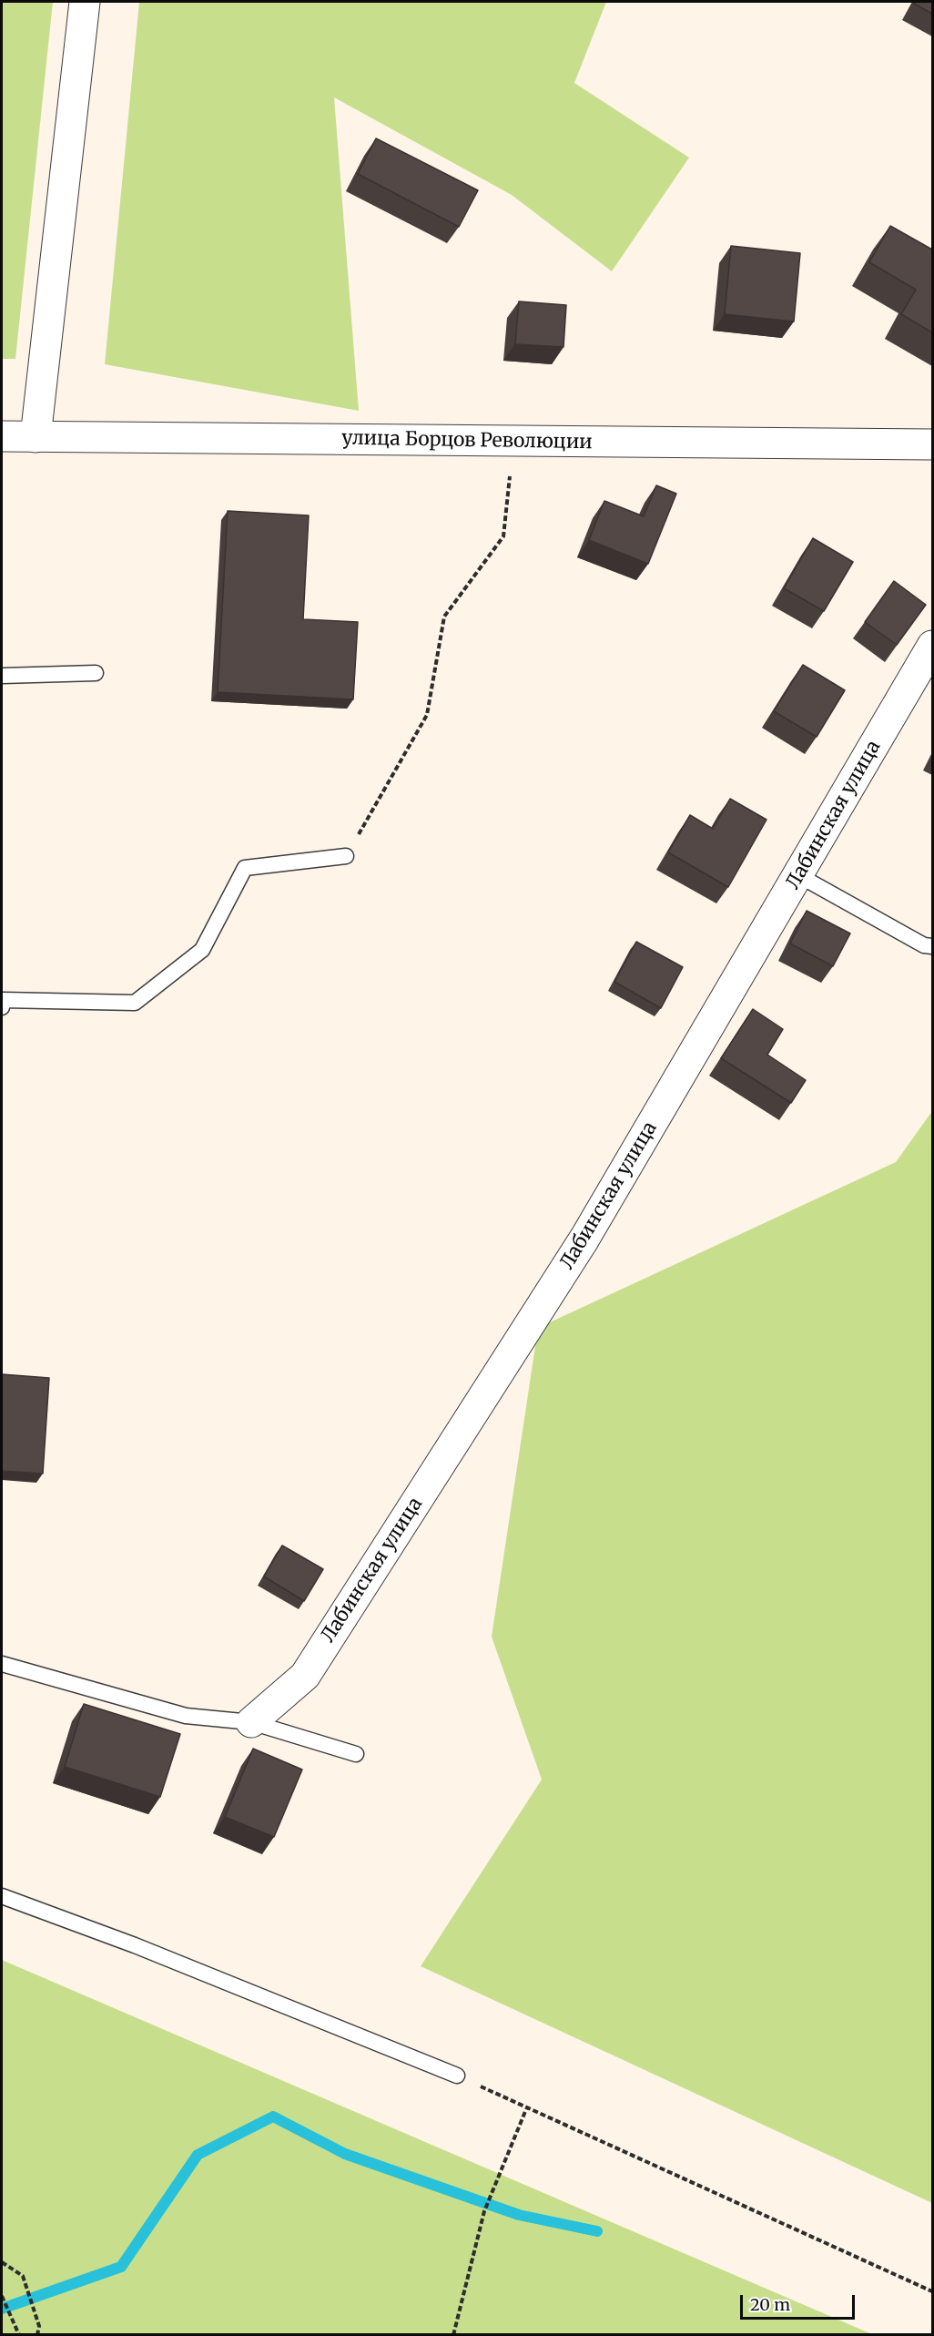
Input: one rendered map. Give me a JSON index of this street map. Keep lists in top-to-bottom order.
{
  "streets": {
    "street": ["улица Борцов Революции", "Лабинская улица"]
  },
  "scale_bar": "20 m"
}
